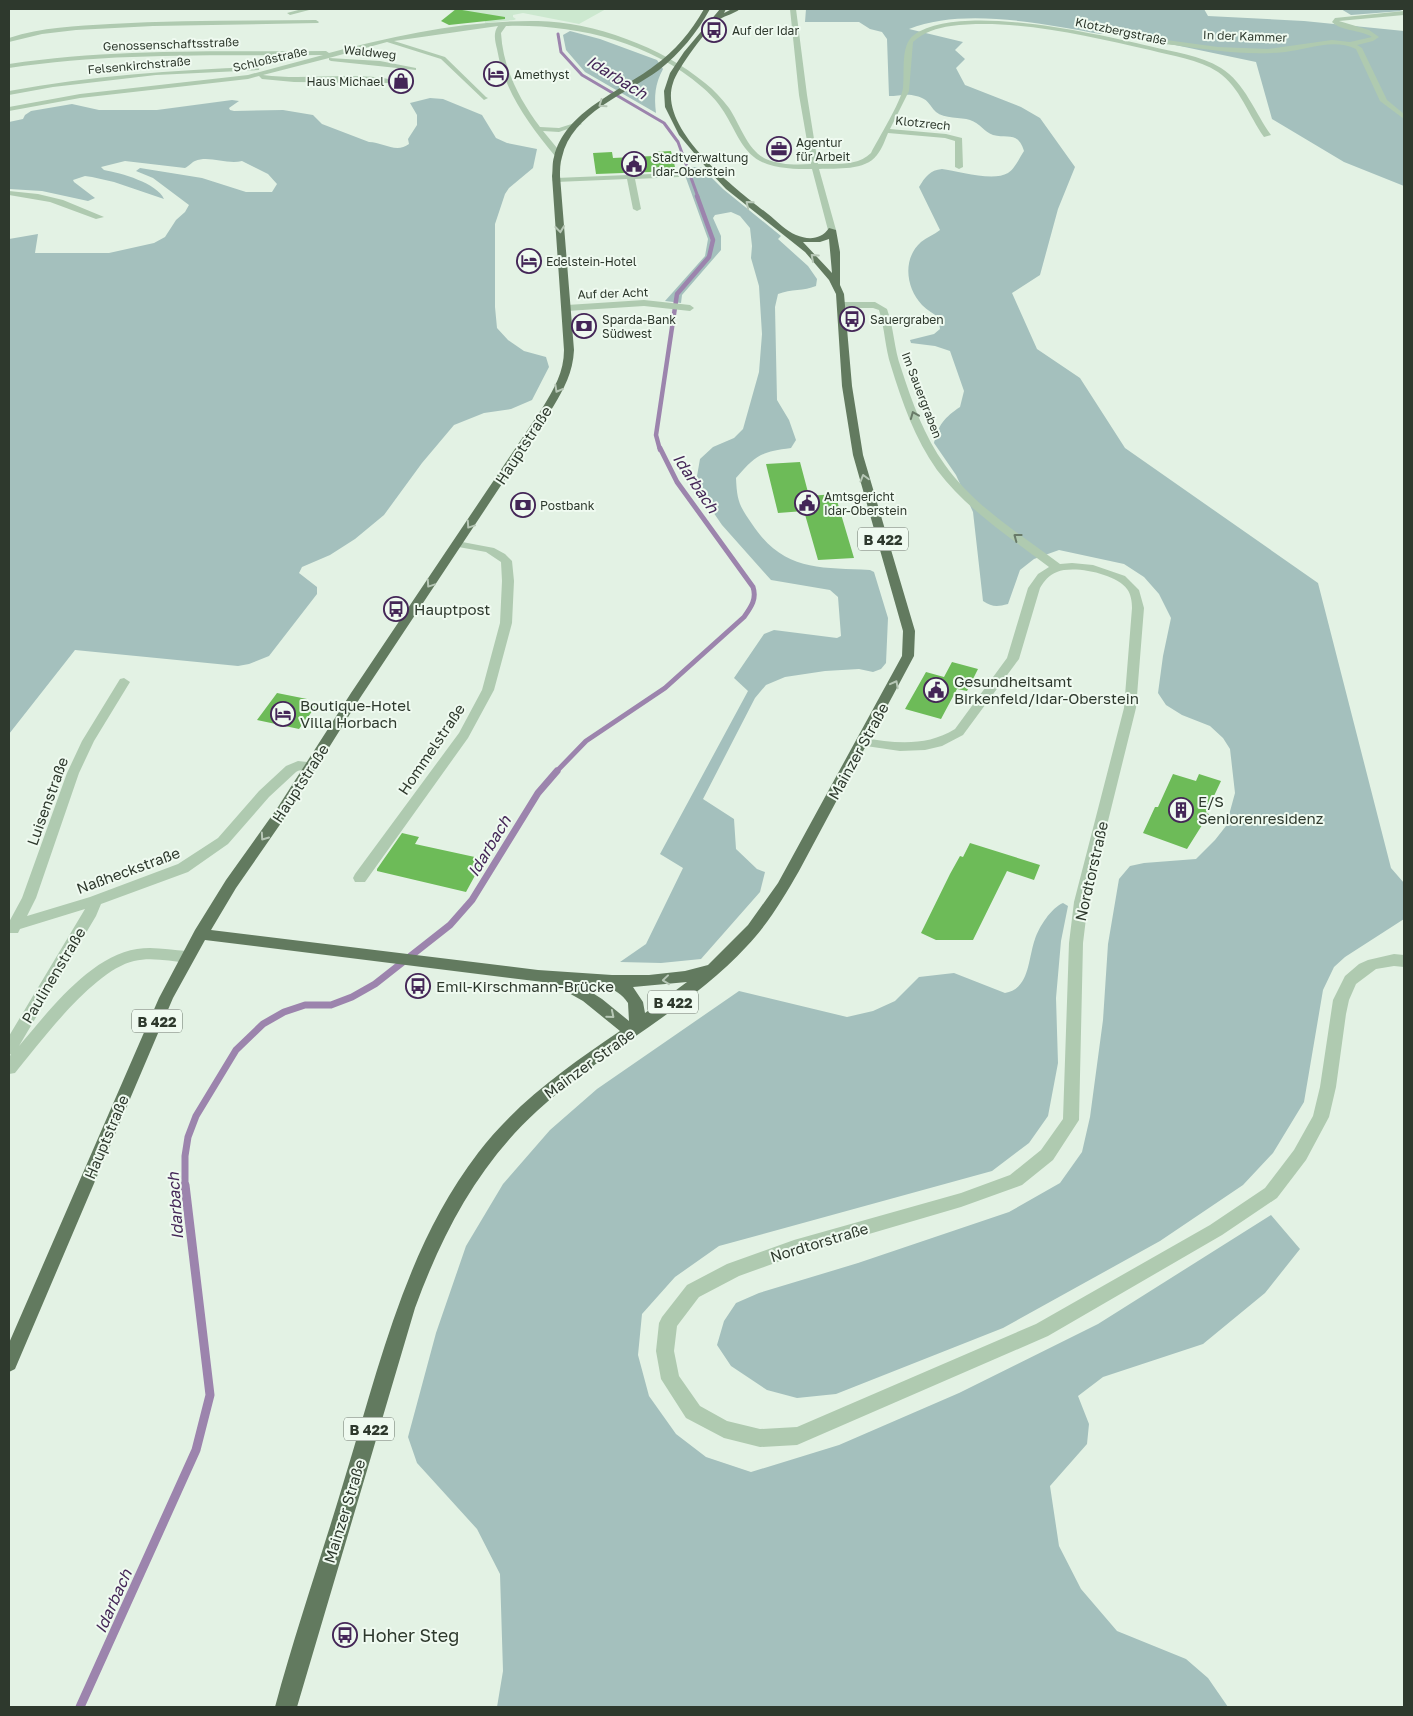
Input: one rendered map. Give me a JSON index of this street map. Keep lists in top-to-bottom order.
{
  "streets": {
    "main road": ["Hauptstraße", "B 422", "Mainzer Straße"],
    "street": [
      "Klotzbergstraße",
      "In der Kammer",
      "Genossenschaftsstraße",
      "Waldweg",
      "Schloßstraße",
      "Felsenkirchstraße",
      "Klotzrech",
      "Auf der Acht",
      "Im Sauergraben",
      "Hommelstraße",
      "Luisenstraße",
      "Naßheckstraße",
      "Nordtorstraße",
      "Paulinenstraße"
    ]
  },
  "crossings": [
    ["Klotzbergstraße", "In der Kammer"],
    ["Klotzbergstraße", "Klotzrech"],
    ["Genossenschaftsstraße", "Schloßstraße"],
    ["Waldweg", "Schloßstraße"],
    ["Schloßstraße", "Felsenkirchstraße"],
    ["Auf der Acht", "Hauptstraße"],
    ["Im Sauergraben", "Mainzer Straße"],
    ["Im Sauergraben", "Nordtorstraße"],
    ["Hauptstraße", "B 422"],
    ["Hauptstraße", "Hommelstraße"],
    ["Hauptstraße", "Naßheckstraße"],
    ["Hauptstraße", "Paulinenstraße"],
    ["B 422", "Mainzer Straße"],
    ["Luisenstraße", "Naßheckstraße"],
    ["Naßheckstraße", "Paulinenstraße"]
  ],
  "one_way": ["Im Sauergraben", "Hauptstraße"],
  "water": ["Idarbach"],
  "places": {
    "bus stop": [
      "Auf der Idar",
      "Sauergraben",
      "Hauptpost",
      "Emil-Kirschmann-Brücke",
      "Hoher Steg"
    ],
    "hotel": ["Amethyst", "Edelstein-Hotel", "Boutique-Hotel Villa Horbach"],
    "shop": ["Haus Michael"],
    "office": ["Agentur für Arbeit"],
    "public building": ["Stadtverwaltung Idar-Oberstein", "Amtsgericht Idar-Oberstein", "Gesundheitsamt Birkenfeld/Idar-Oberstein"],
    "bank": ["Sparda-Bank Südwest", "Postbank"],
    "building": ["E/S Seniorenresidenz"]
  }
}
